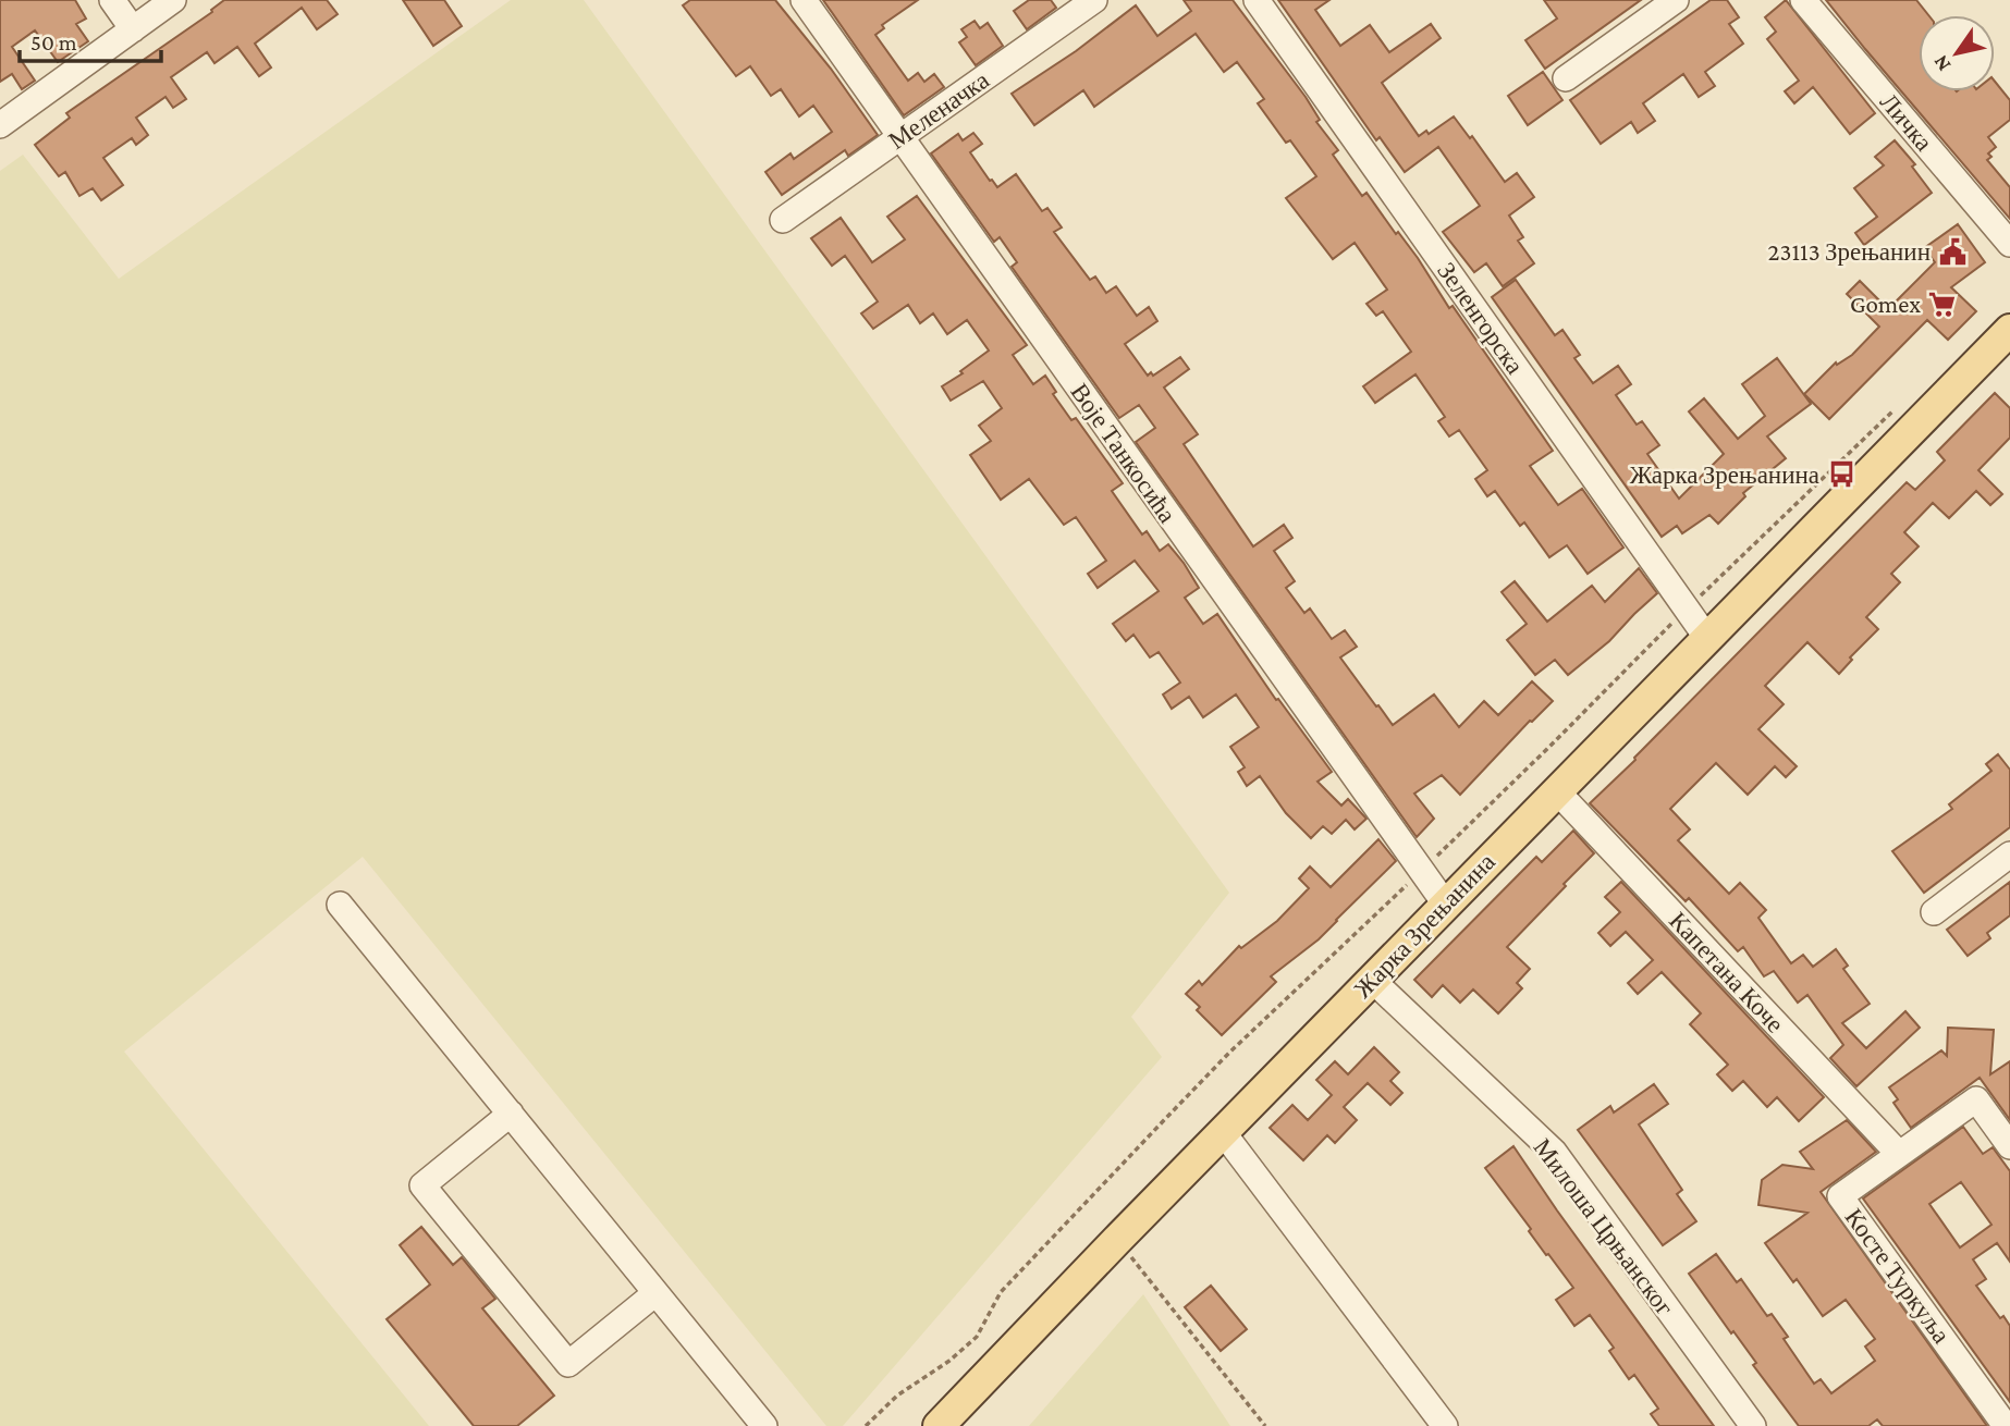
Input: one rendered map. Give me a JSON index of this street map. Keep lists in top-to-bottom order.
{
  "streets": {
    "main road": ["Жарка Зрењанина"],
    "street": [
      "Меленачка",
      "Личка",
      "Зеленгорска",
      "Воје Танкосића",
      "Капетана Коче",
      "Милоша Црњанског",
      "Косте Туркуља"
    ]
  },
  "crossings": [
    ["Меленачка", "Воје Танкосића"],
    ["Зеленгорска", "Жарка Зрењанина"],
    ["Воје Танкосића", "Жарка Зрењанина"],
    ["Жарка Зрењанина", "Капетана Коче"],
    ["Жарка Зрењанина", "Милоша Црњанског"],
    ["Капетана Коче", "Косте Туркуља"]
  ],
  "places": {
    "public building": ["23113 Зрењанин"],
    "supermarket": ["Gomex"],
    "bus stop": ["Жарка Зрењанина"]
  },
  "scale_bar": "50 m",
  "north": "bottom left"
}
